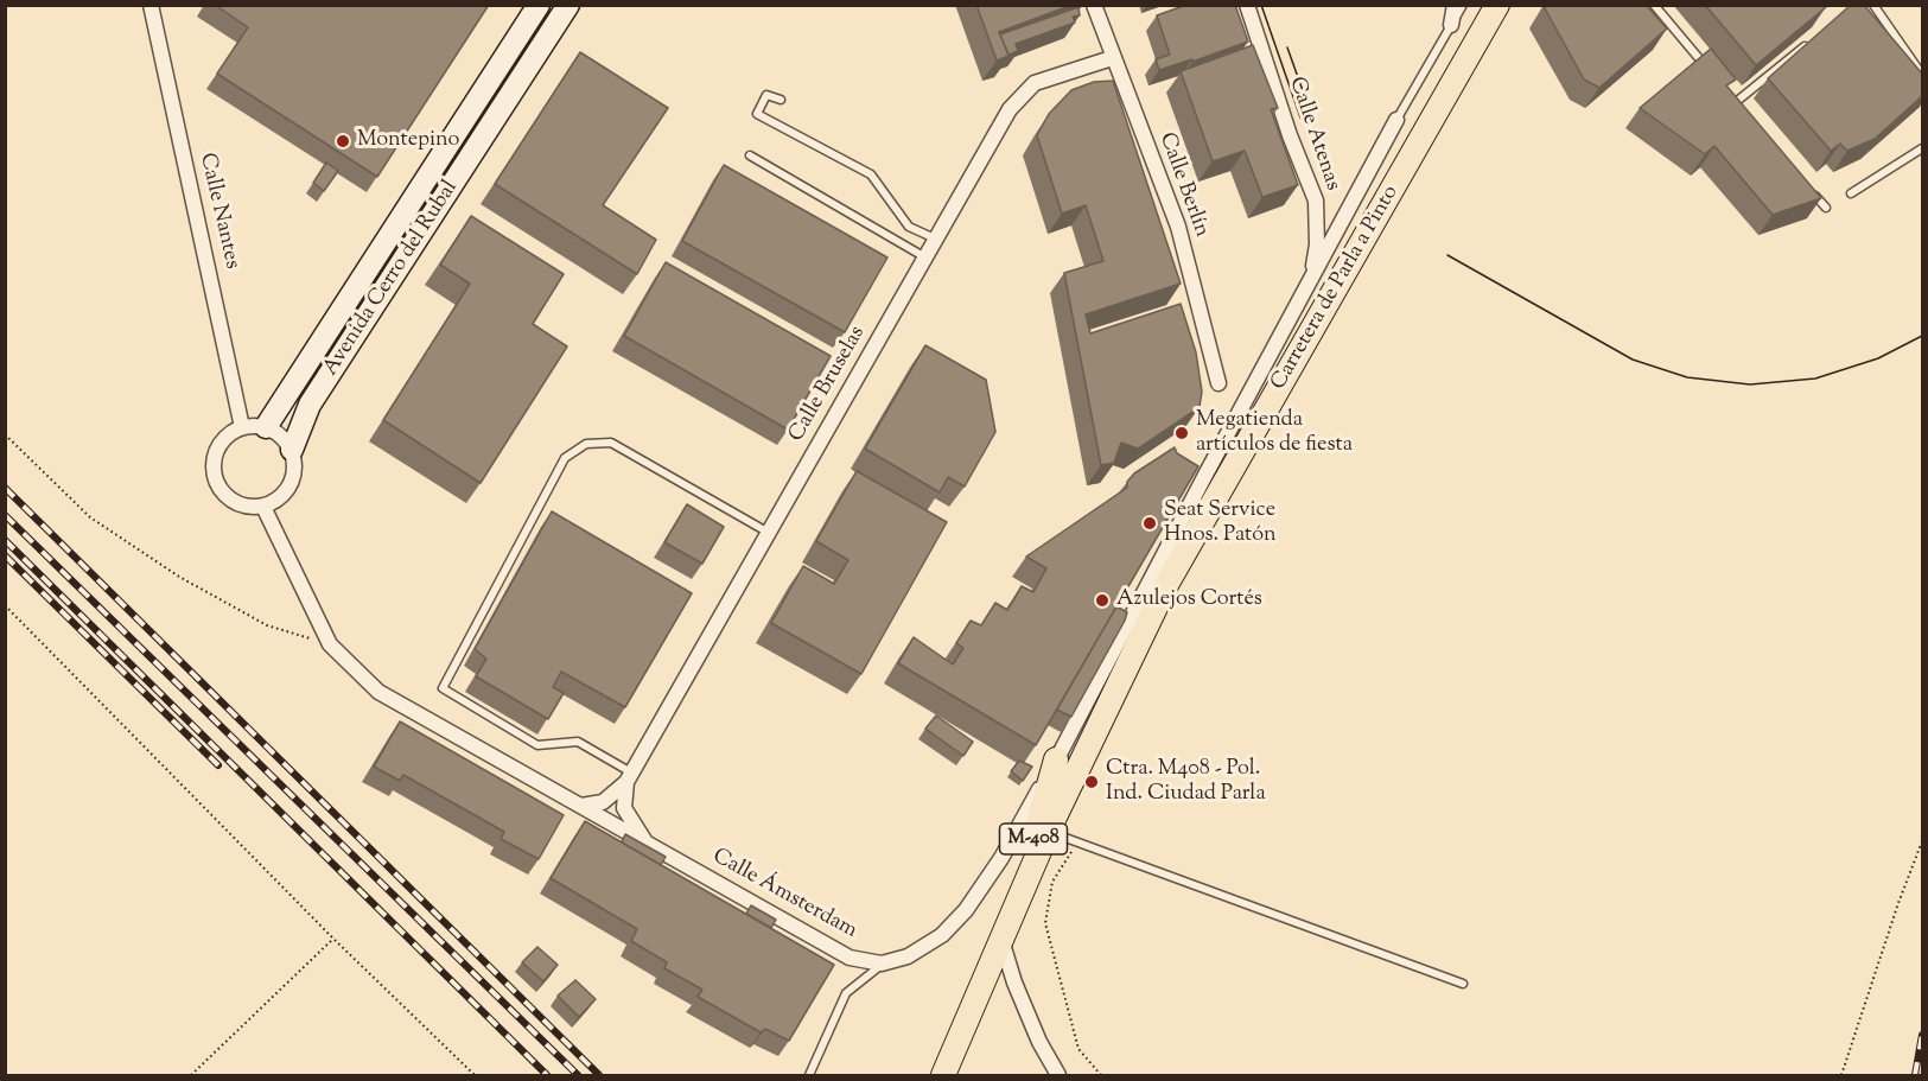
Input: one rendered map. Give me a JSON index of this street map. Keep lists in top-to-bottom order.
{
  "streets": {
    "main road": ["Carretera de Parla a Pinto", "M-408"],
    "street": [
      "Calle Atenas",
      "Calle Berlín",
      "Calle Nantes",
      "Avenida Cerro del Rubal",
      "Calle Bruselas",
      "Calle Ámsterdam"
    ]
  },
  "crossings": [
    ["Calle Berlín", "Calle Bruselas"],
    ["Calle Nantes", "Avenida Cerro del Rubal"],
    ["Calle Nantes", "Calle Ámsterdam"],
    ["Avenida Cerro del Rubal", "Calle Ámsterdam"],
    ["Carretera de Parla a Pinto", "M-408"]
  ],
  "places": [
    "Montepino",
    "Megatienda artículos de fiesta",
    "Seat Service Hnos. Patón",
    "Azulejos Cortés",
    "Ctra. M408 - Pol. Ind. Ciudad Parla"
  ]
}
